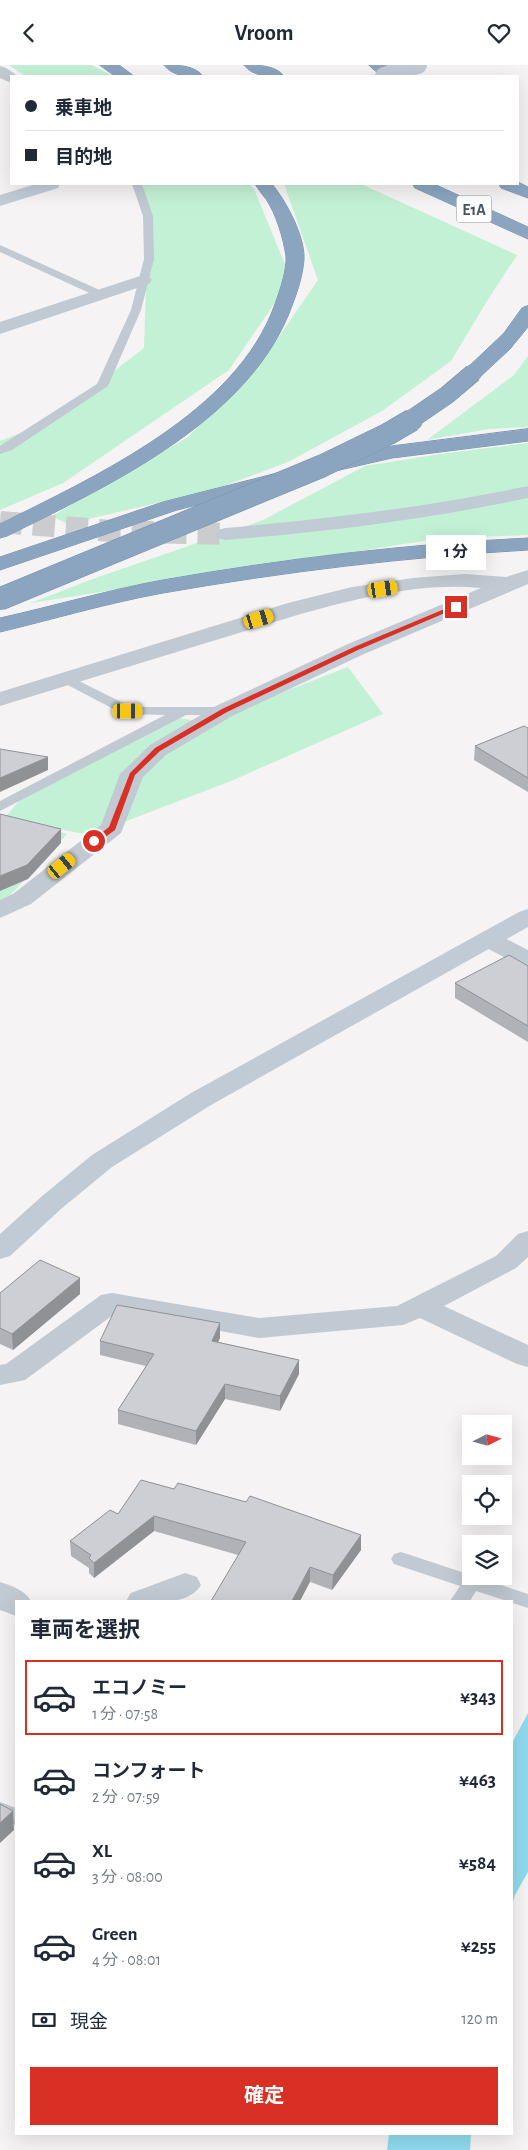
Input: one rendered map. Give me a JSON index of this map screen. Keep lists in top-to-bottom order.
{
  "streets": {
    "highway": ["E1A"]
  },
  "north": "right",
  "page": {
    "header": "Vroom",
    "banner": ["乗車地", "目的地"],
    "bubble": "1 分",
    "heading": "車両を選択",
    "list": [
      {
        "name": "エコノミー",
        "note": "1 分 · 07:58",
        "value": "¥343"
      },
      {
        "name": "コンフォート",
        "note": "2 分 · 07:59",
        "value": "¥463"
      },
      {
        "name": "XL",
        "note": "3 分 · 08:00",
        "value": "¥584"
      },
      {
        "name": "Green",
        "note": "4 分 · 08:01",
        "value": "¥255"
      }
    ],
    "pay": ["現金", "120 m"],
    "buttons": "確定"
  }
}
